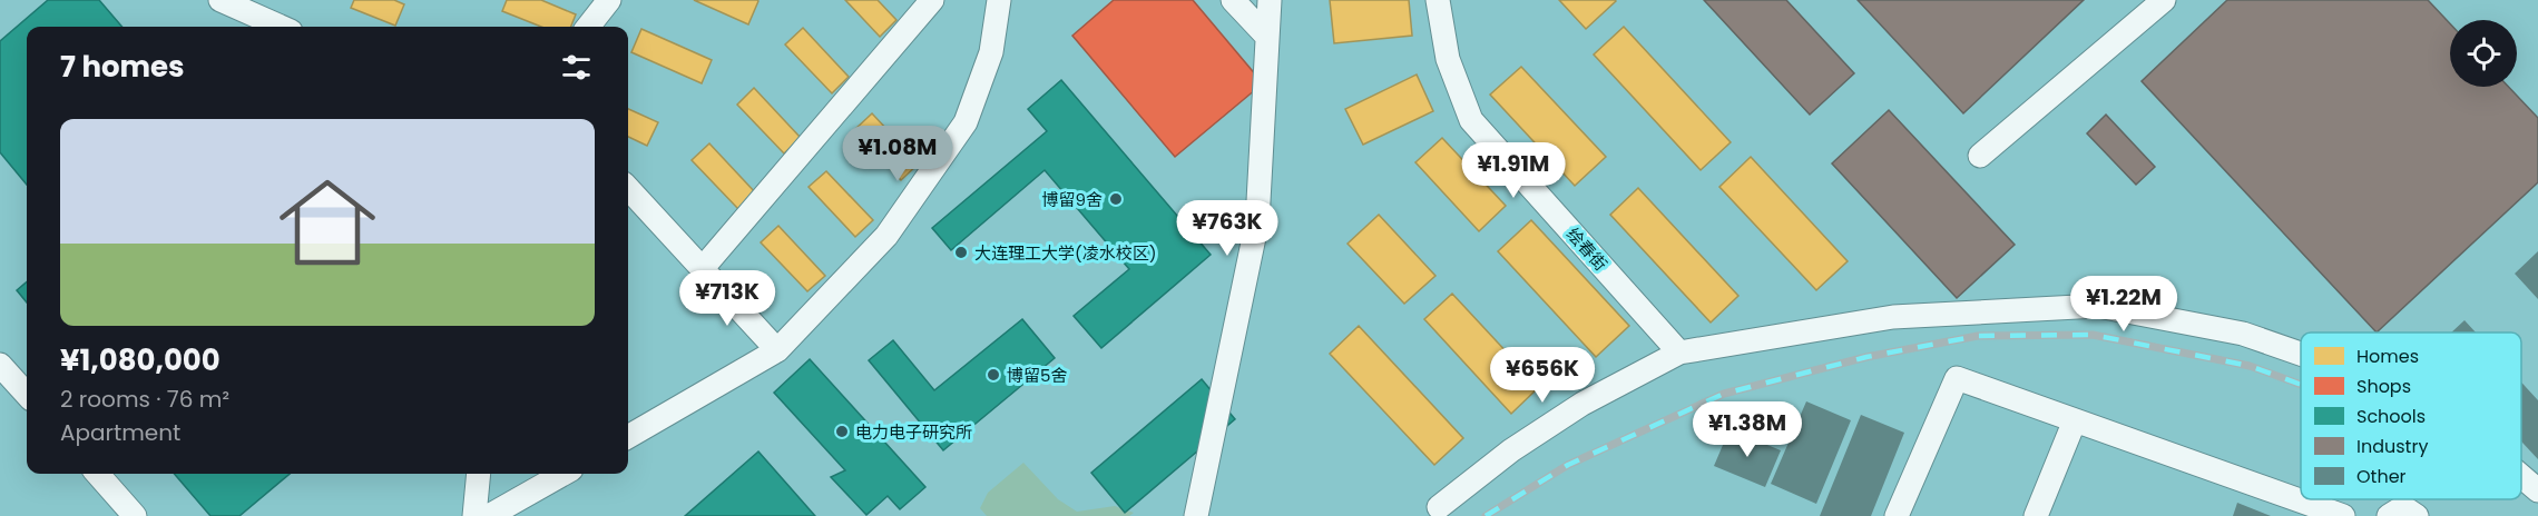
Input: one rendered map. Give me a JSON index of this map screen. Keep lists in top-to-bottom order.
{
  "streets": {
    "street": ["绘春街"]
  },
  "places": [
    "博留9舍",
    "大连理工大学(凌水校区)",
    "博留5舍",
    "电力电子研究所"
  ],
  "legend": [
    "Homes",
    "Shops",
    "Schools",
    "Industry",
    "Other"
  ],
  "page": {
    "heading": "7 homes",
    "list": [
      {
        "name": "¥1,080,000",
        "note": "2 rooms · 76 m² · Apartment"
      }
    ],
    "price": [
      "¥1.08M",
      "¥1.91M",
      "¥763K",
      "¥713K",
      "¥1.22M",
      "¥656K",
      "¥1.38M"
    ]
  }
}
